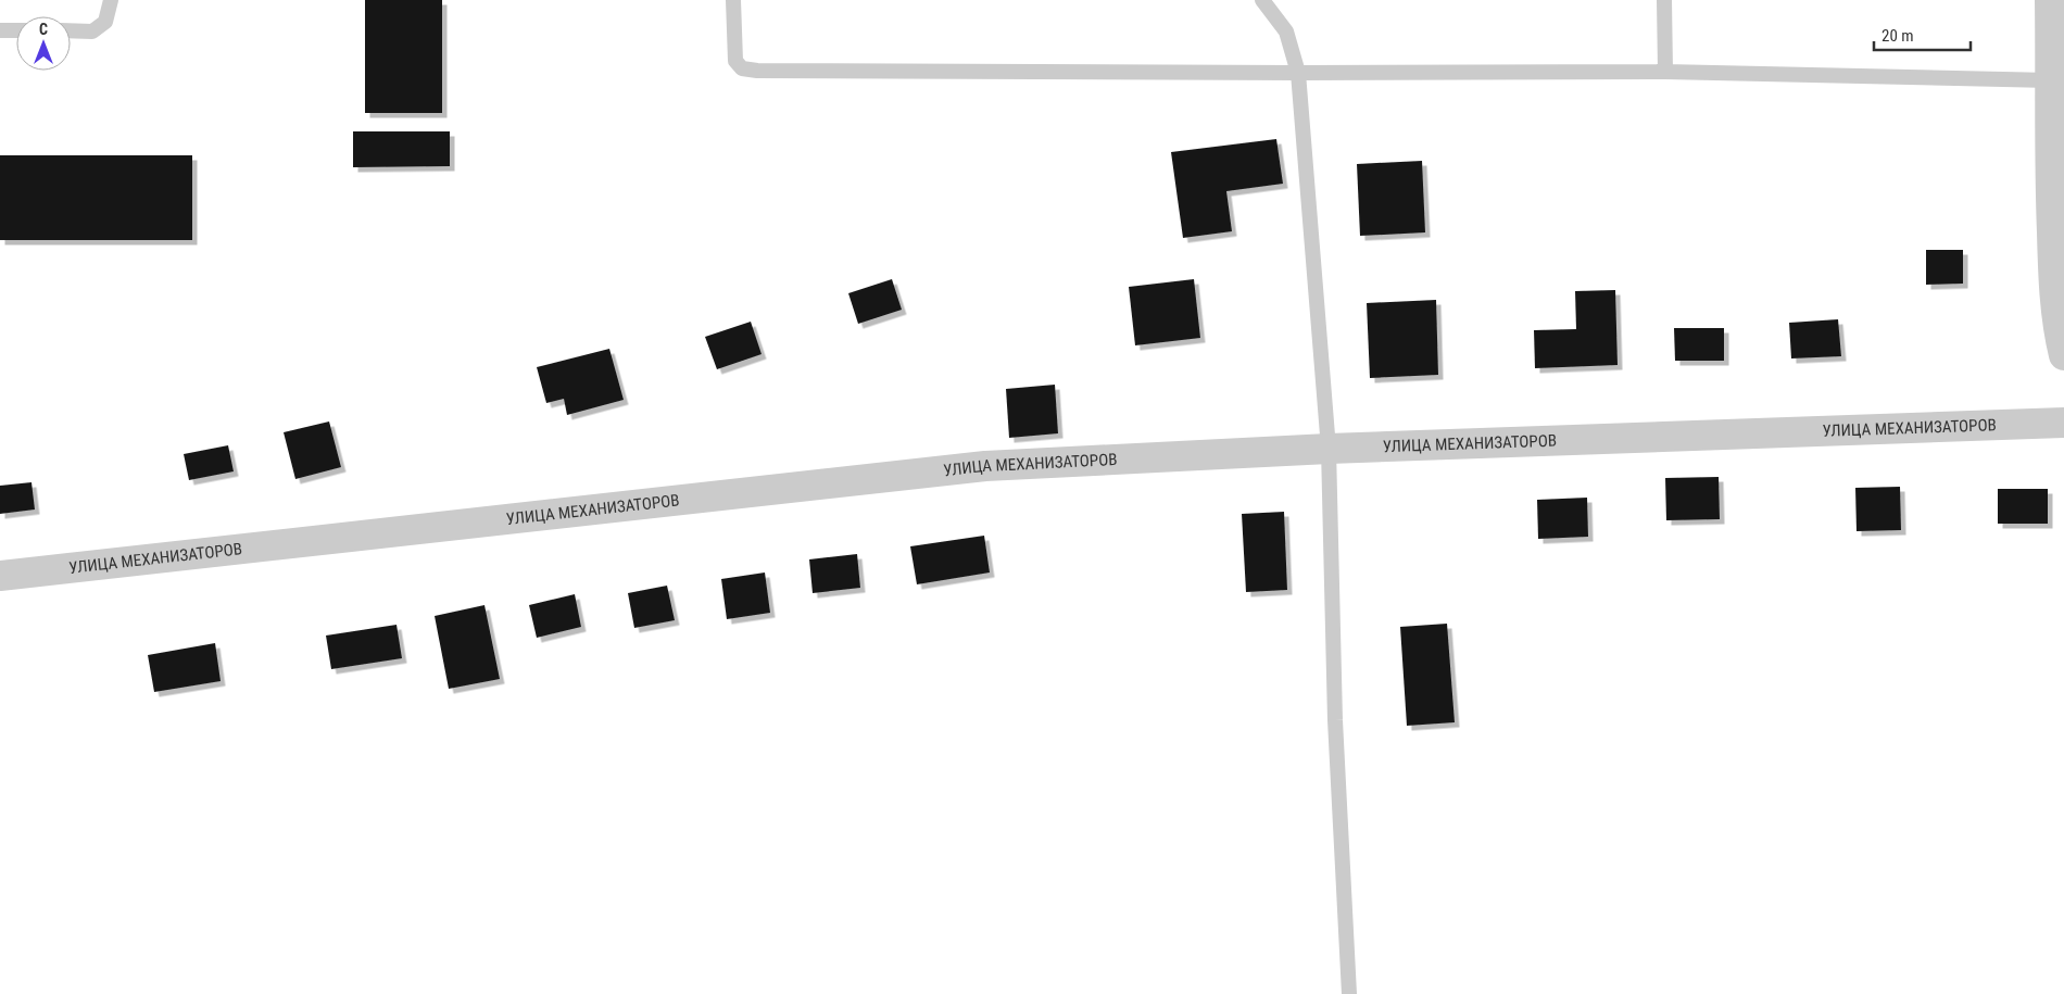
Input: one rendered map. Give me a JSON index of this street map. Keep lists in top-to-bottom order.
{
  "streets": {
    "street": ["УЛИЦА МЕХАНИЗАТОРОВ"]
  },
  "scale_bar": "20 m",
  "north": "top"
}
